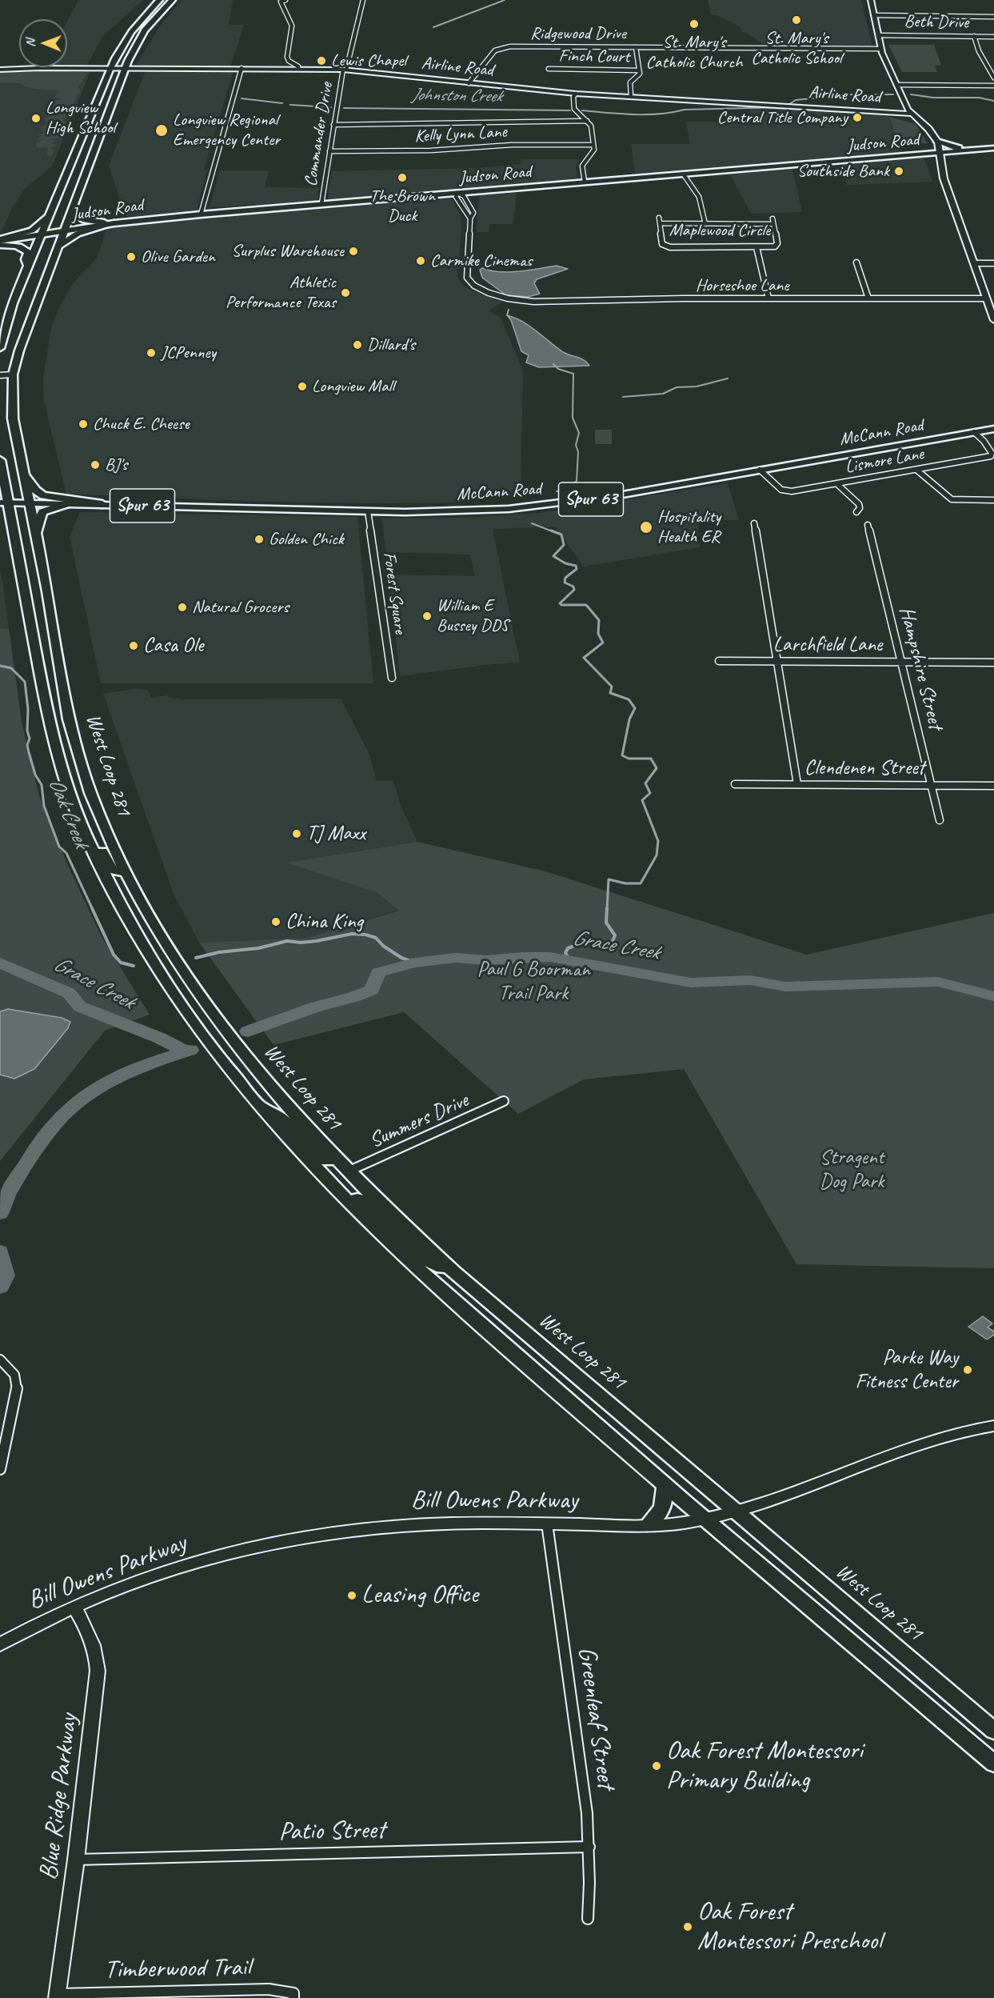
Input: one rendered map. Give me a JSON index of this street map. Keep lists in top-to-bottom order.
{
  "streets": {
    "highway": ["West Loop 281"],
    "main road": [
      "Airline Road",
      "Judson Road",
      "McCann Road",
      "Spur 63",
      "Bill Owens Parkway",
      "Blue Ridge Parkway"
    ],
    "street": [
      "Beth Drive",
      "Ridgewood Drive",
      "Finch Court",
      "Commander Drive",
      "Kelly Lynn Lane",
      "Maplewood Circle",
      "Horseshoe Lane",
      "Lismore Lane",
      "Forest Square",
      "Larchfield Lane",
      "Hampshire Street",
      "Clendenen Street",
      "Summers Drive",
      "Greenleaf Street",
      "Patio Street",
      "Timberwood Trail"
    ]
  },
  "crossings": [
    ["Ridgewood Drive", "Airline Road"],
    ["Airline Road", "Commander Drive"],
    ["Airline Road", "West Loop 281"],
    ["Commander Drive", "Kelly Lynn Lane"],
    ["Commander Drive", "Judson Road"],
    ["Judson Road", "Horseshoe Lane"],
    ["Judson Road", "West Loop 281"],
    ["McCann Road", "Lismore Lane"],
    ["McCann Road", "Forest Square"],
    ["McCann Road", "West Loop 281"],
    ["Larchfield Lane", "Hampshire Street"],
    ["Hampshire Street", "Clendenen Street"],
    ["West Loop 281", "Summers Drive"],
    ["West Loop 281", "Bill Owens Parkway"],
    ["Bill Owens Parkway", "Greenleaf Street"],
    ["Bill Owens Parkway", "Blue Ridge Parkway"],
    ["Greenleaf Street", "Patio Street"],
    ["Blue Ridge Parkway", "Patio Street"],
    ["Blue Ridge Parkway", "Timberwood Trail"]
  ],
  "water": ["Johnston Creek", "Oak Creek", "Grace Creek"],
  "parks": ["Paul G Boorman Trail Park", "Stragent Dog Park"],
  "places": [
    "St. Mary's Catholic School",
    "St. Mary's Catholic Church",
    "Lewis Chapel",
    "Central Title Company",
    "Longview High School",
    "Longview Regional Emergency Center",
    "Southside Bank",
    "The Brown Duck",
    "Surplus Warehouse",
    "Olive Garden",
    "Carmike Cinemas",
    "Athletic Performance Texas",
    "Dillard's",
    "JCPenney",
    "Longview Mall",
    "Chuck E. Cheese",
    "BJ's",
    "Hospitality Health ER",
    "Golden Chick",
    "Natural Grocers",
    "William E Bussey DDS",
    "Casa Ole",
    "TJ Maxx",
    "China King",
    "Parke Way Fitness Center",
    "Leasing Office",
    "Oak Forest Montessori Primary Building",
    "Oak Forest Montessori Preschool"
  ],
  "north": "left"
}
